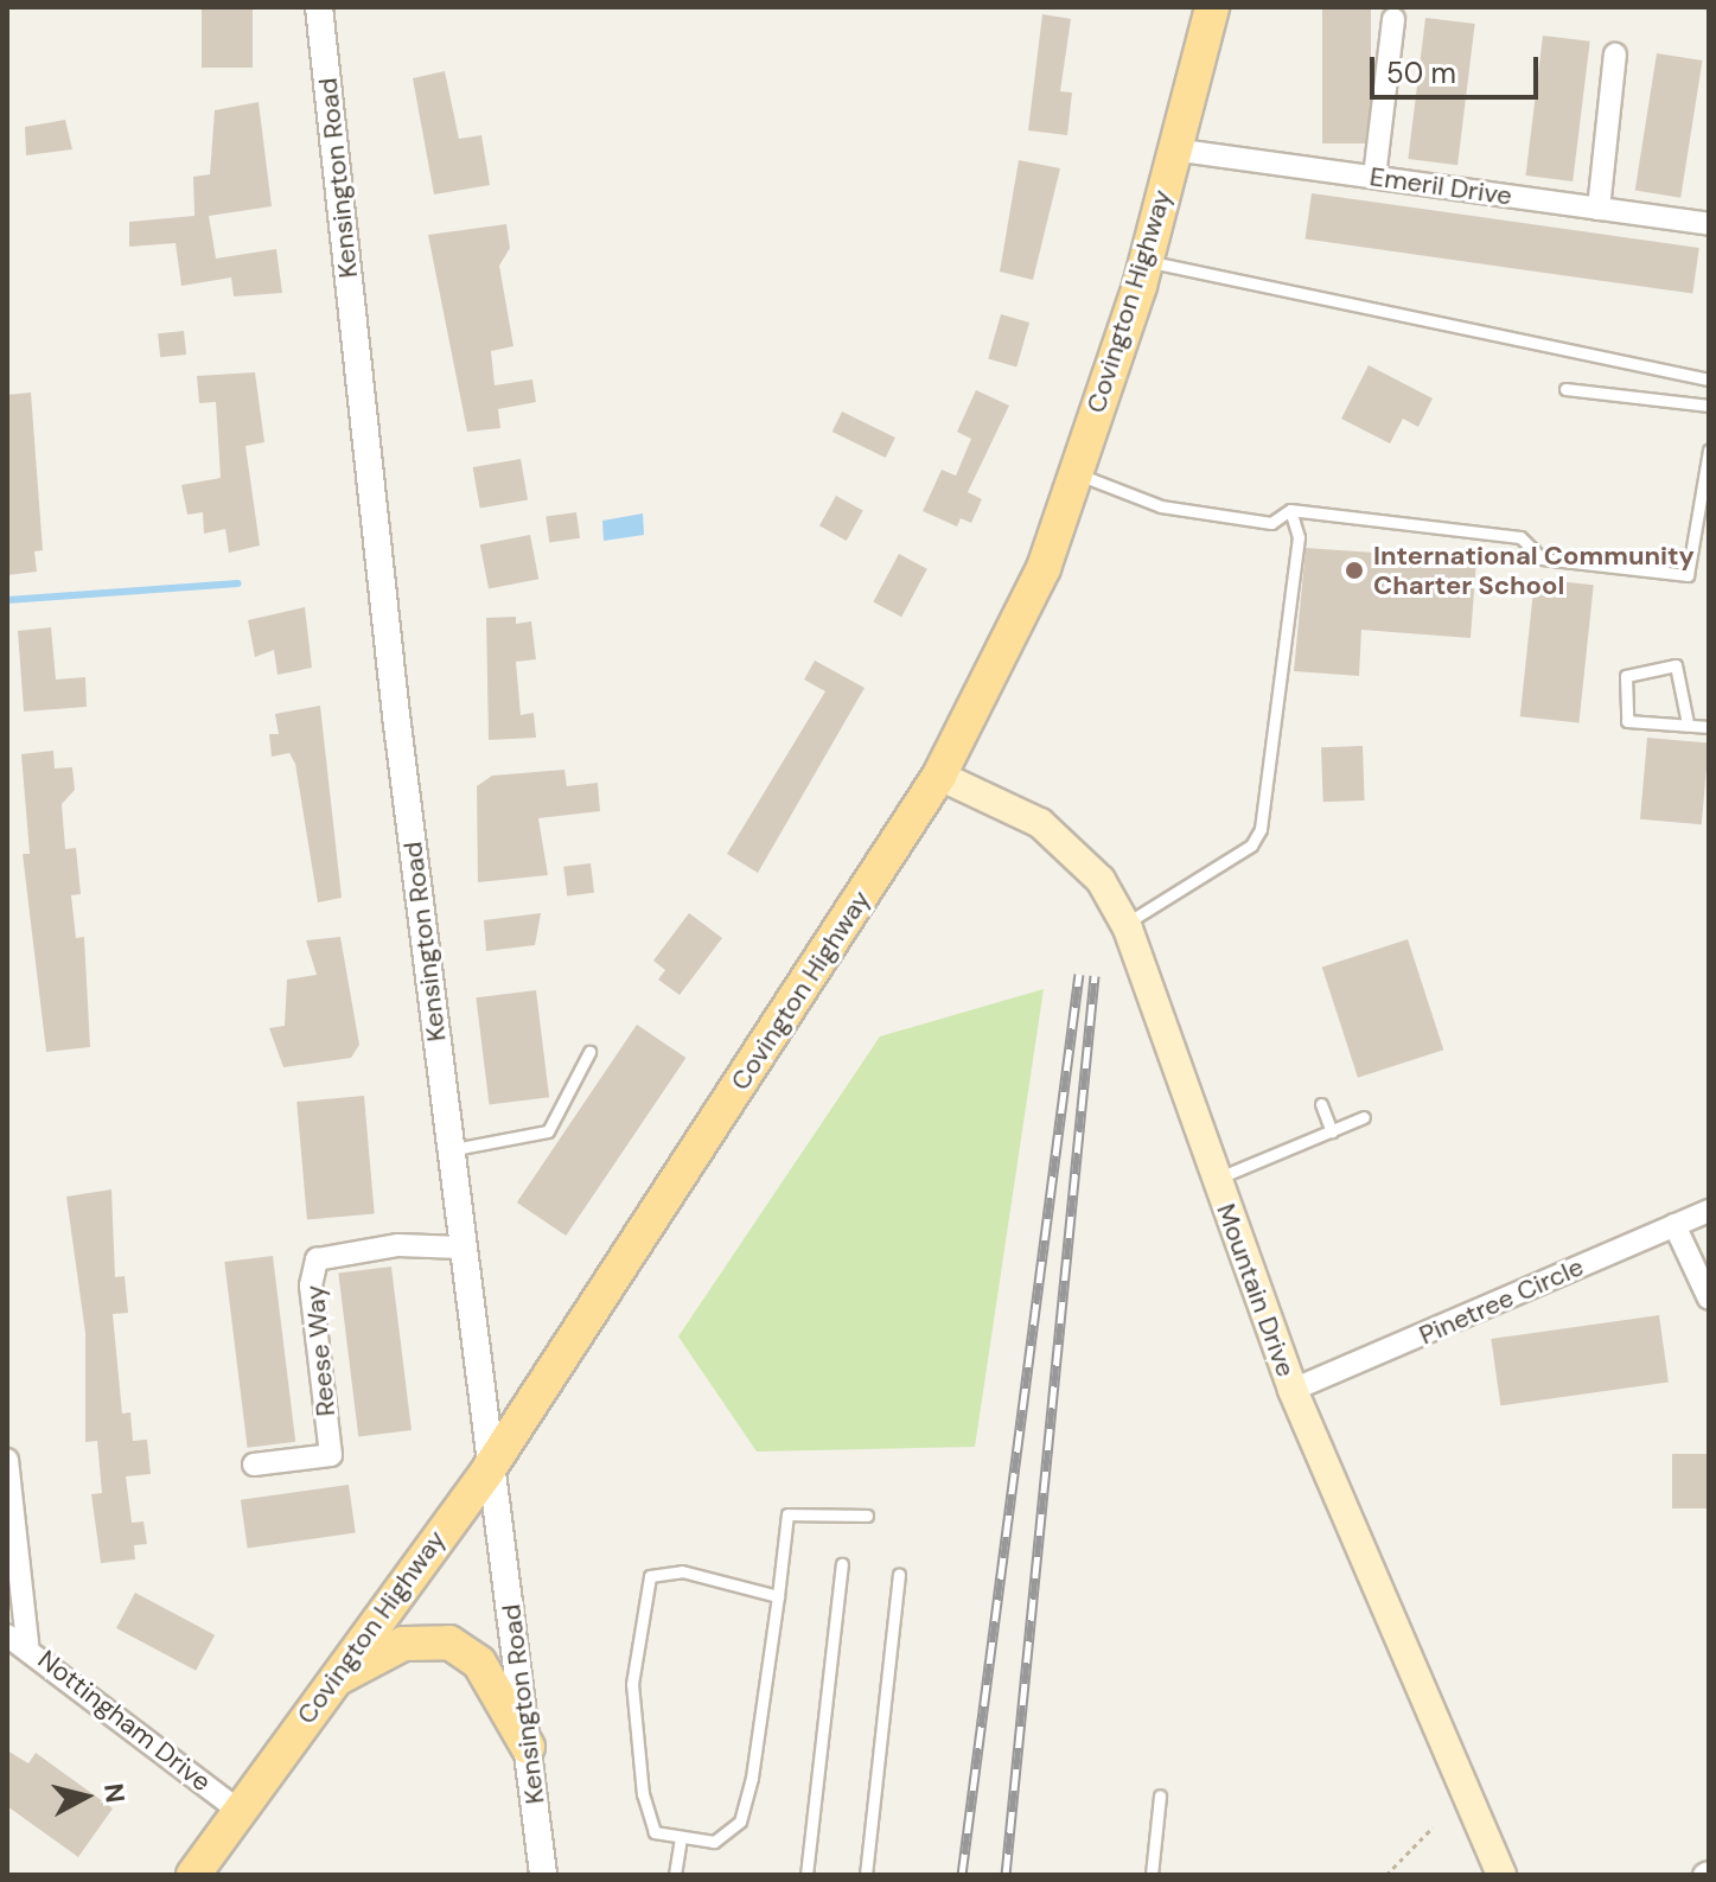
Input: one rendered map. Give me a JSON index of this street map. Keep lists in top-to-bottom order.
{
  "streets": {
    "main road": ["Covington Highway", "Mountain Drive"],
    "street": [
      "Kensington Road",
      "Emeril Drive",
      "Pinetree Circle",
      "Reese Way",
      "Nottingham Drive"
    ]
  },
  "crossings": [
    ["Kensington Road", "Covington Highway"],
    ["Kensington Road", "Reese Way"],
    ["Emeril Drive", "Covington Highway"],
    ["Covington Highway", "Mountain Drive"],
    ["Covington Highway", "Nottingham Drive"],
    ["Mountain Drive", "Pinetree Circle"]
  ],
  "places": ["International Community Charter School"],
  "scale_bar": "50 m",
  "north": "right"
}
